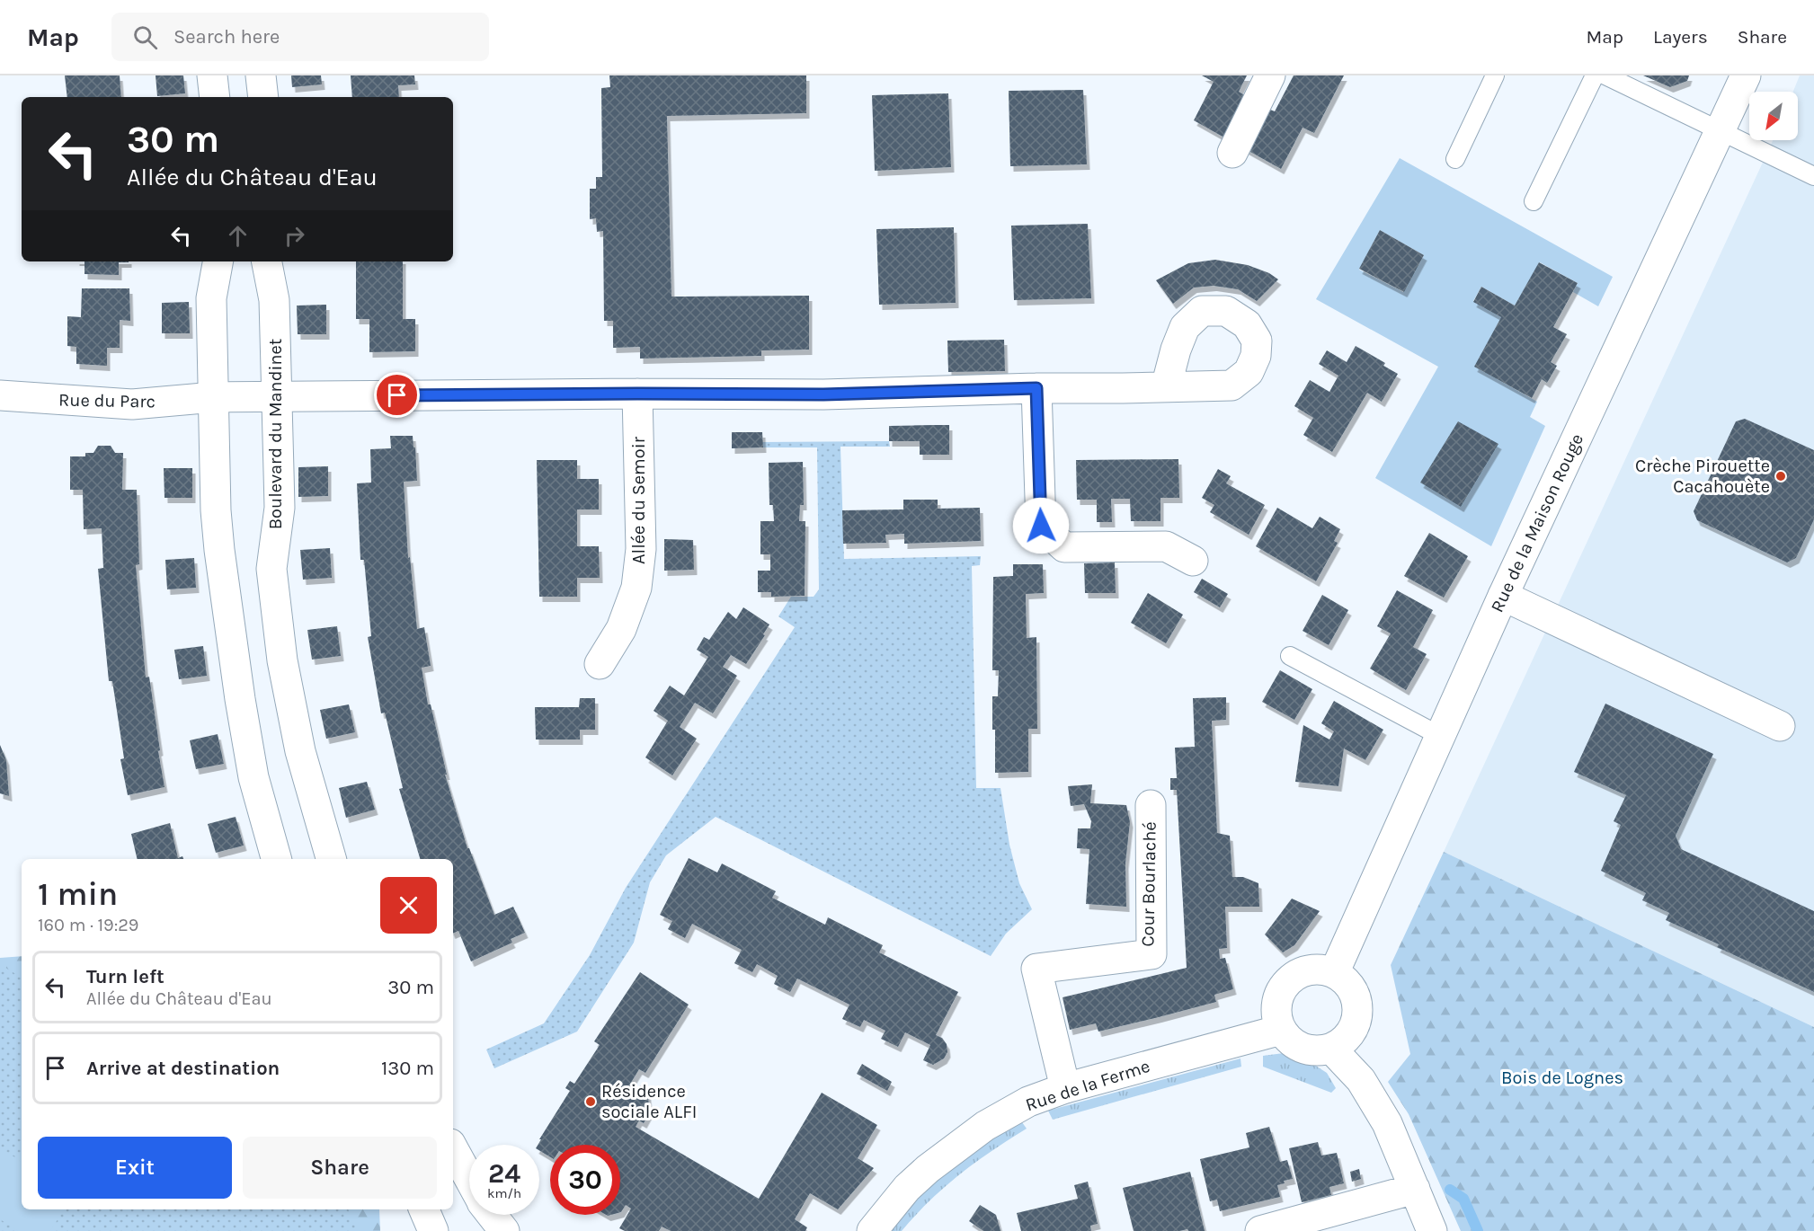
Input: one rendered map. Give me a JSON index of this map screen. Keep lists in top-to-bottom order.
{
  "streets": {
    "street": [
      "Rue du Parc",
      "Boulevard du Mandinet",
      "Allée du Semoir",
      "Rue de la Maison Rouge",
      "Cour Bourlaché",
      "Rue de la Ferme"
    ]
  },
  "crossings": [
    ["Rue du Parc", "Boulevard du Mandinet"],
    ["Rue du Parc", "Allée du Semoir"],
    ["Rue de la Maison Rouge", "Rue de la Ferme"],
    ["Cour Bourlaché", "Rue de la Ferme"]
  ],
  "parks": ["Bois de Lognes"],
  "places": ["Crèche Pirouette Cacahouète", "Résidence sociale ALFI"],
  "north": "bottom left",
  "page": {
    "header": "Map",
    "search": "Search here",
    "nav": ["Map", "Layers", "Share"],
    "turn": ["30 m", "Allée du Château d'Eau"],
    "heading": ["1 min", "160 m · 19:29"],
    "list": [
      {
        "name": "Turn left",
        "note": "Allée du Château d'Eau",
        "value": "30 m"
      },
      {
        "name": "Arrive at destination",
        "value": "130 m"
      }
    ],
    "buttons": ["Exit", "Share"],
    "speed": "24 km/h",
    "limit": "30"
  }
}
